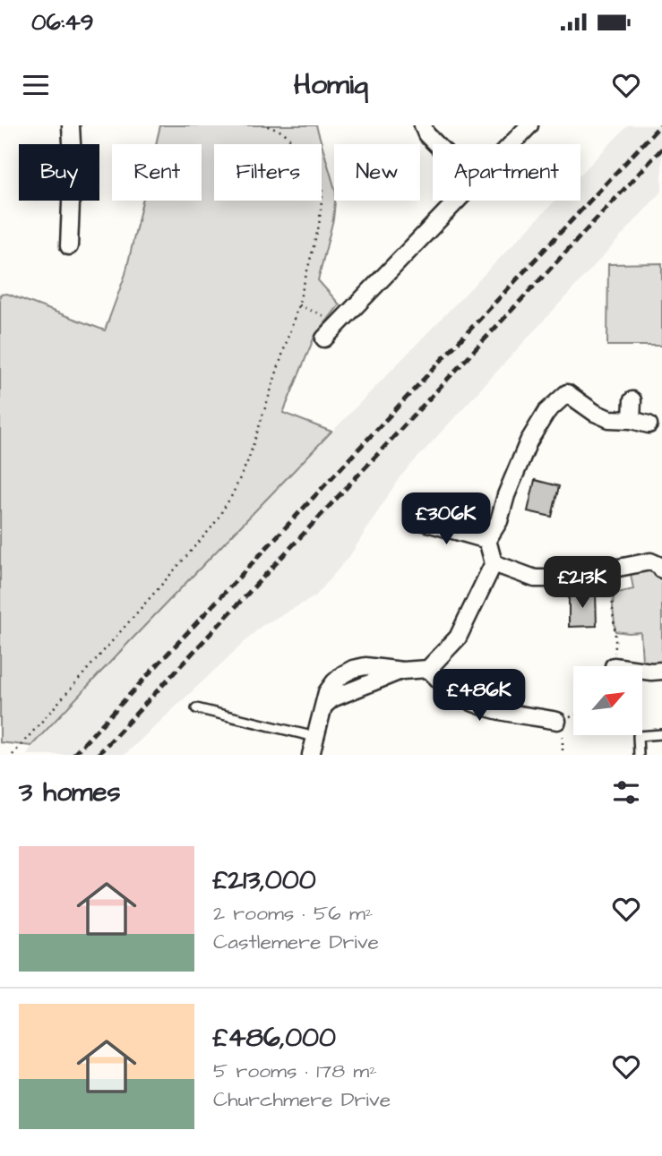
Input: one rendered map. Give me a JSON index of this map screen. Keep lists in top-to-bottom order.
{
  "north": "top right",
  "page": {
    "status": "06:49",
    "header": "Homiq",
    "chip": [
      "Buy",
      "Rent",
      "Filters",
      "New",
      "Apartment"
    ],
    "price": ["£306K", "£213K", "£486K"],
    "heading": "3 homes",
    "list": [
      {
        "name": "£213,000",
        "note": "2 rooms · 56 m² · Castlemere Drive"
      },
      {
        "name": "£486,000",
        "note": "5 rooms · 178 m² · Churchmere Drive"
      }
    ]
  }
}
